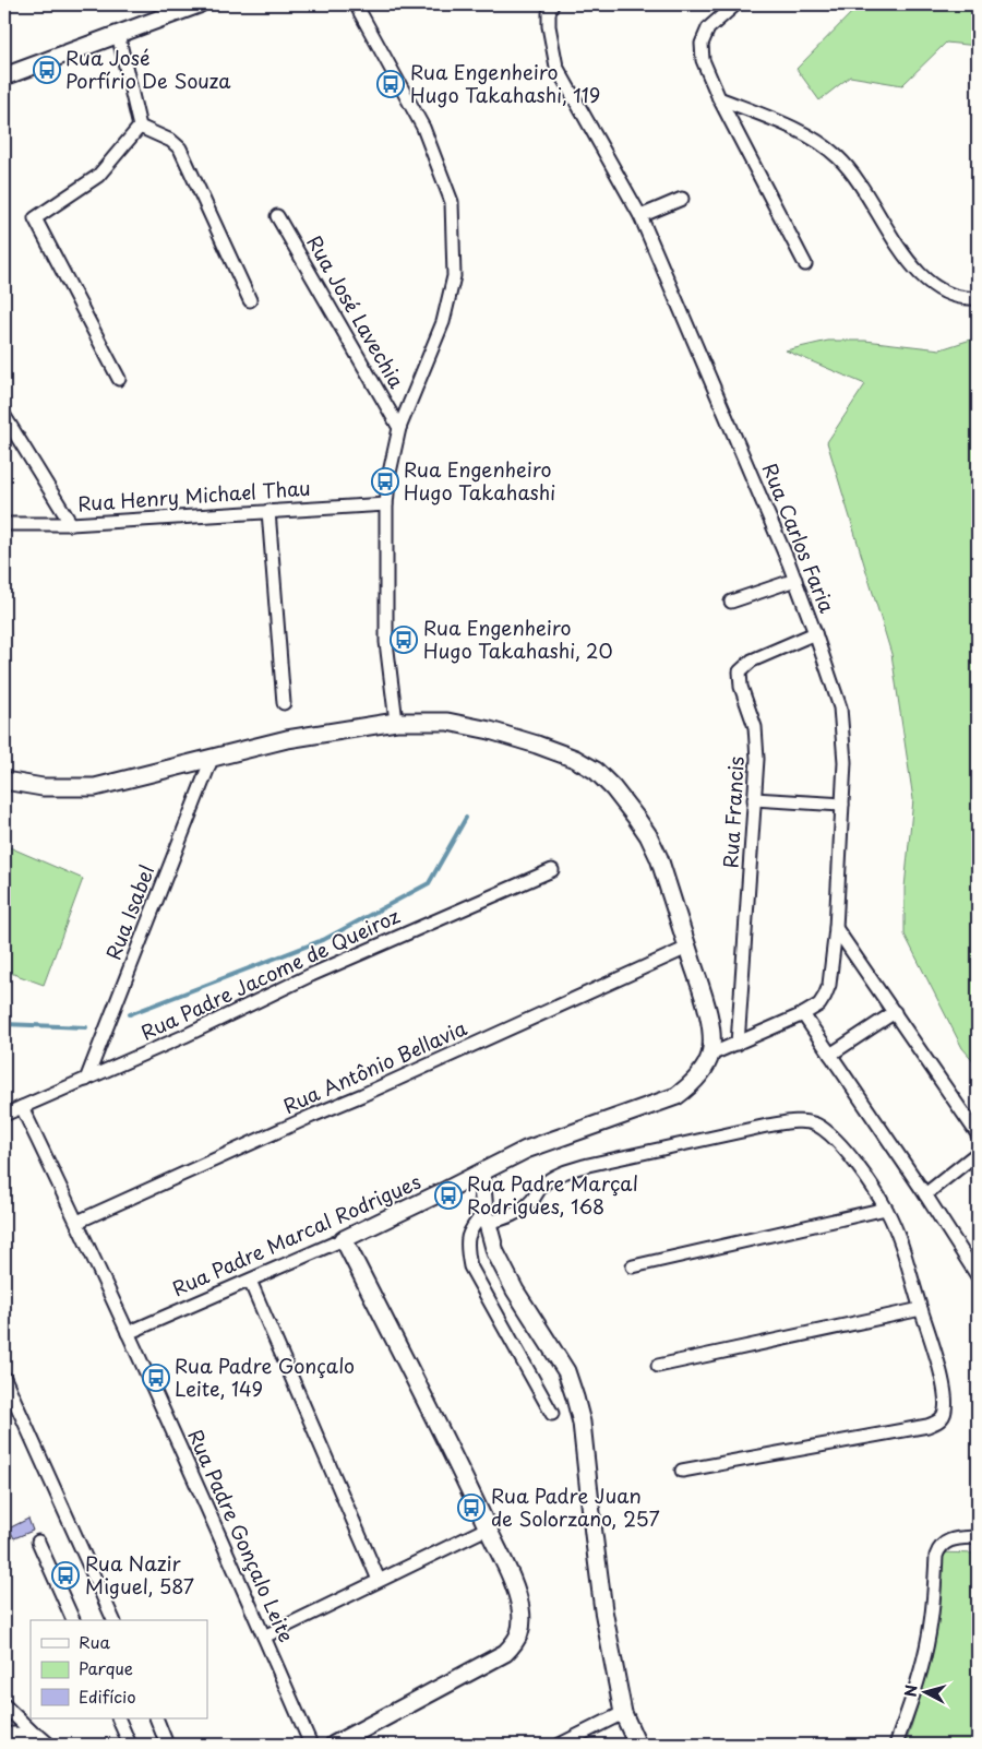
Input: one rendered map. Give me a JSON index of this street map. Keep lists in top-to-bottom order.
{
  "streets": {
    "main road": ["Rua Padre Marcal Rodrigues"],
    "street": [
      "Rua José Lavechia",
      "Rua Henry Michael Thau",
      "Rua Carlos Faria",
      "Rua Francis",
      "Rua Isabel",
      "Rua Padre Jacome de Queiroz",
      "Rua Antônio Bellavia",
      "Rua Padre Gonçalo Leite"
    ]
  },
  "crossings": [
    ["Rua Carlos Faria", "Rua Francis"],
    ["Rua Carlos Faria", "Rua Padre Marcal Rodrigues"],
    ["Rua Isabel", "Rua Padre Jacome de Queiroz"],
    ["Rua Padre Jacome de Queiroz", "Rua Padre Gonçalo Leite"],
    ["Rua Antônio Bellavia", "Rua Padre Gonçalo Leite"],
    ["Rua Padre Marcal Rodrigues", "Rua Padre Gonçalo Leite"]
  ],
  "places": {
    "bus stop": [
      "Rua José Porfírio De Souza",
      "Rua Engenheiro Hugo Takahashi, 119",
      "Rua Engenheiro Hugo Takahashi",
      "Rua Engenheiro Hugo Takahashi, 20",
      "Rua Padre Marçal Rodrigues, 168",
      "Rua Padre Gonçalo Leite, 149",
      "Rua Padre Juan de Solorzano, 257",
      "Rua Nazir Miguel, 587"
    ]
  },
  "legend": ["Rua", "Parque", "Edifício"],
  "north": "left"
}
